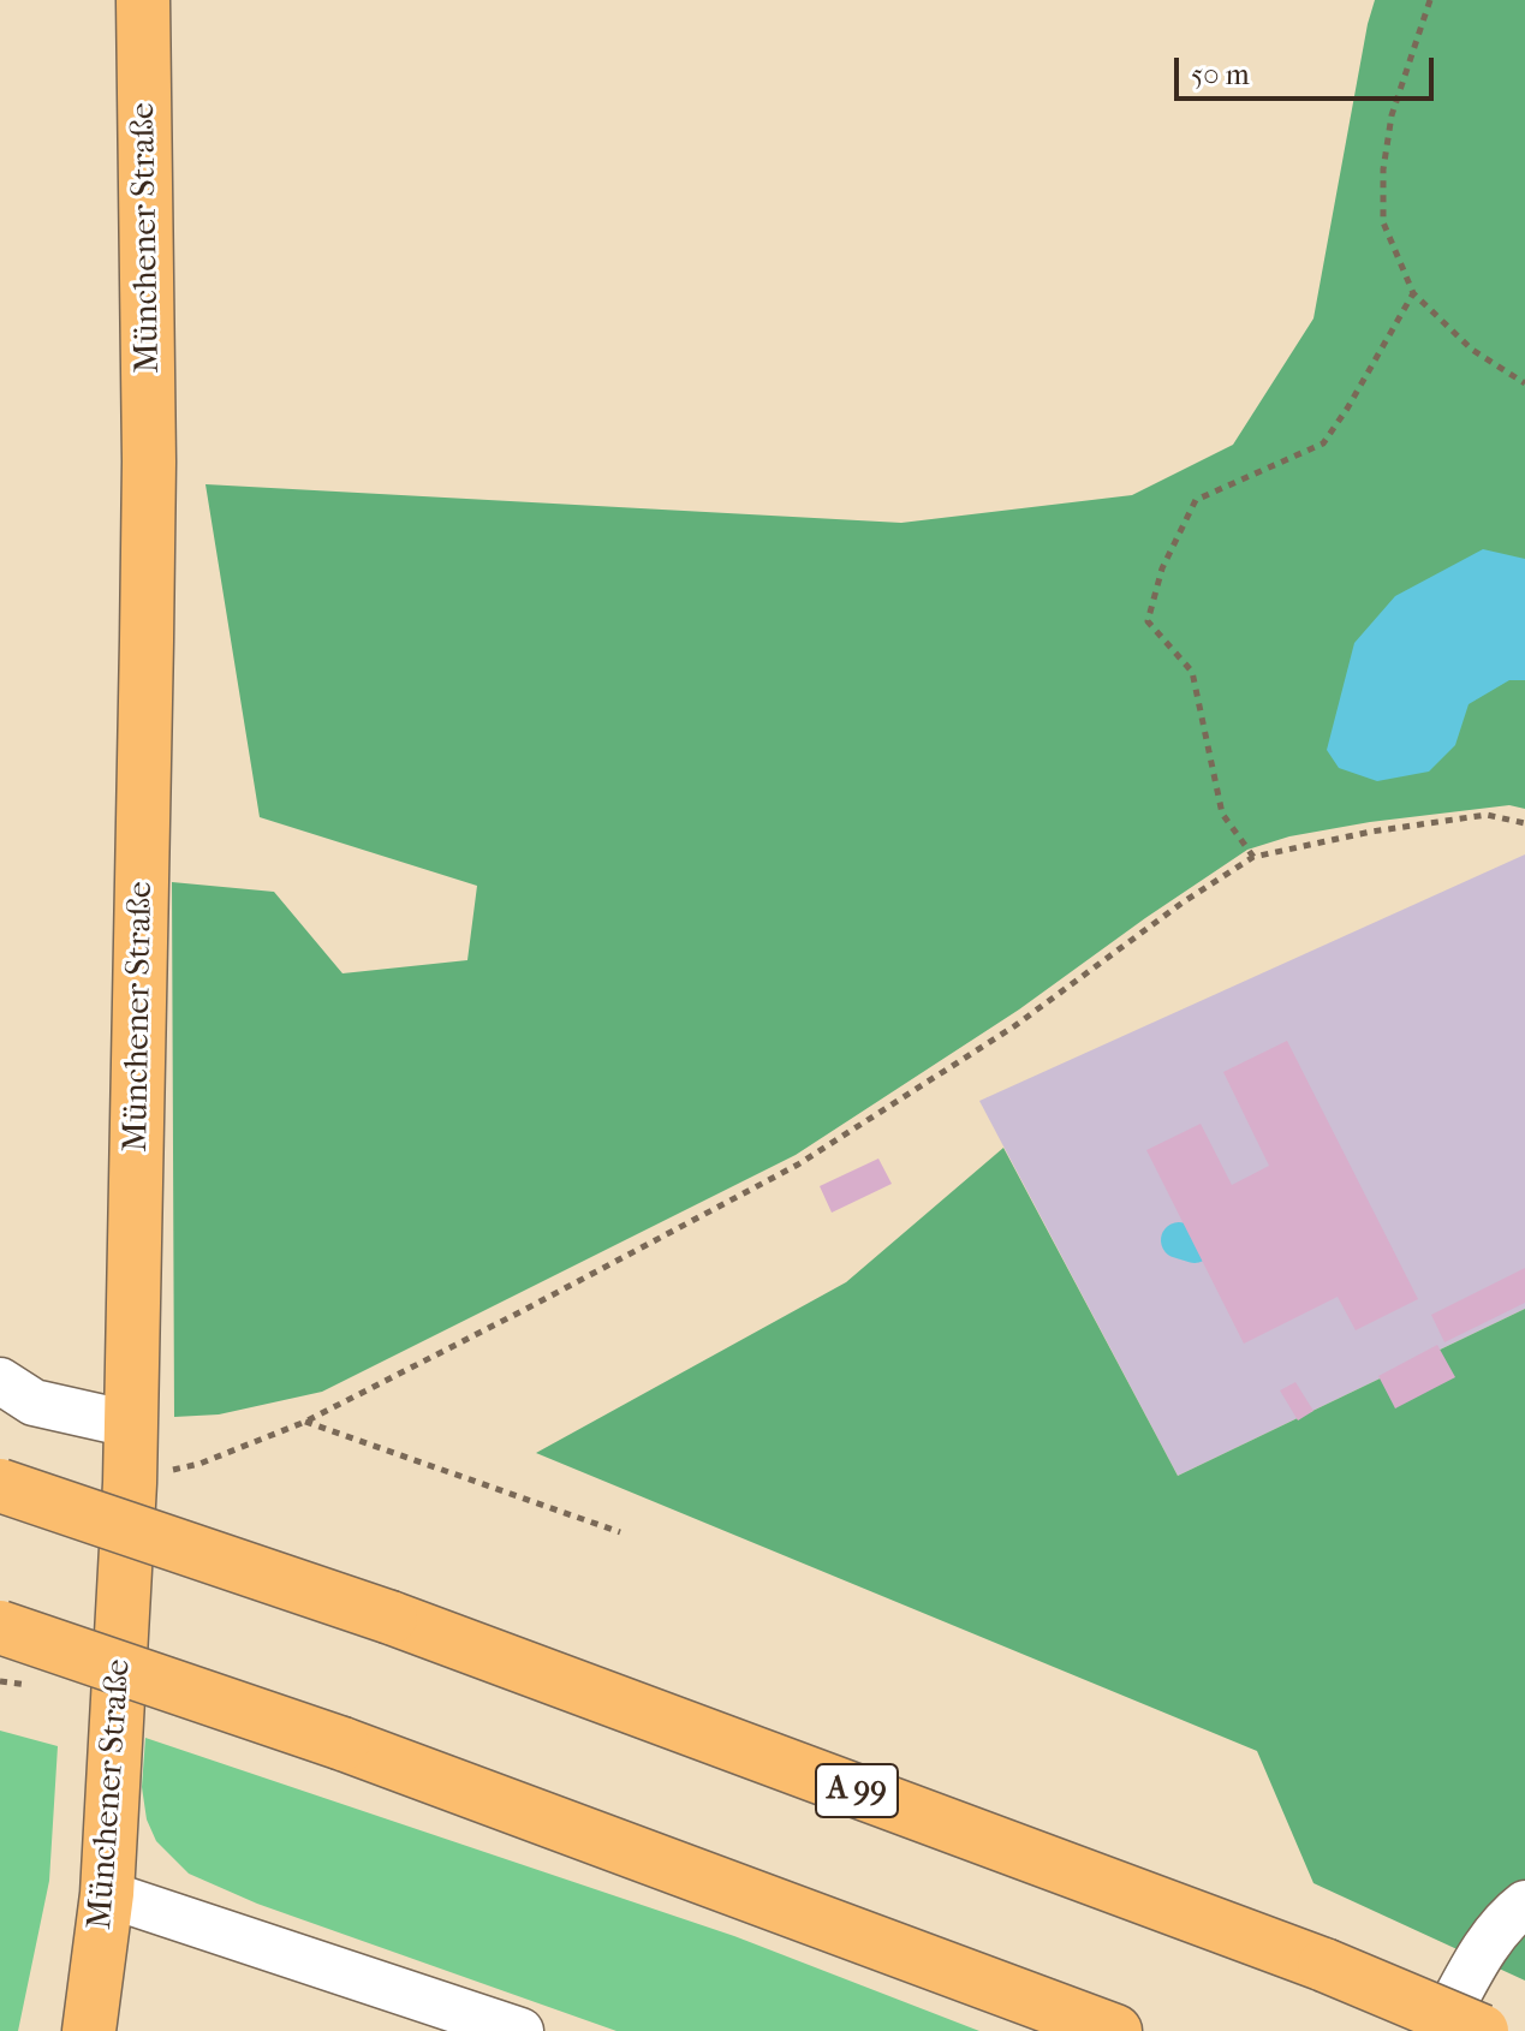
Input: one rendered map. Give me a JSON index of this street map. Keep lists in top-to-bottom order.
{
  "streets": {
    "main road": ["Münchener Straße", "A 99"]
  },
  "scale_bar": "50 m"
}
